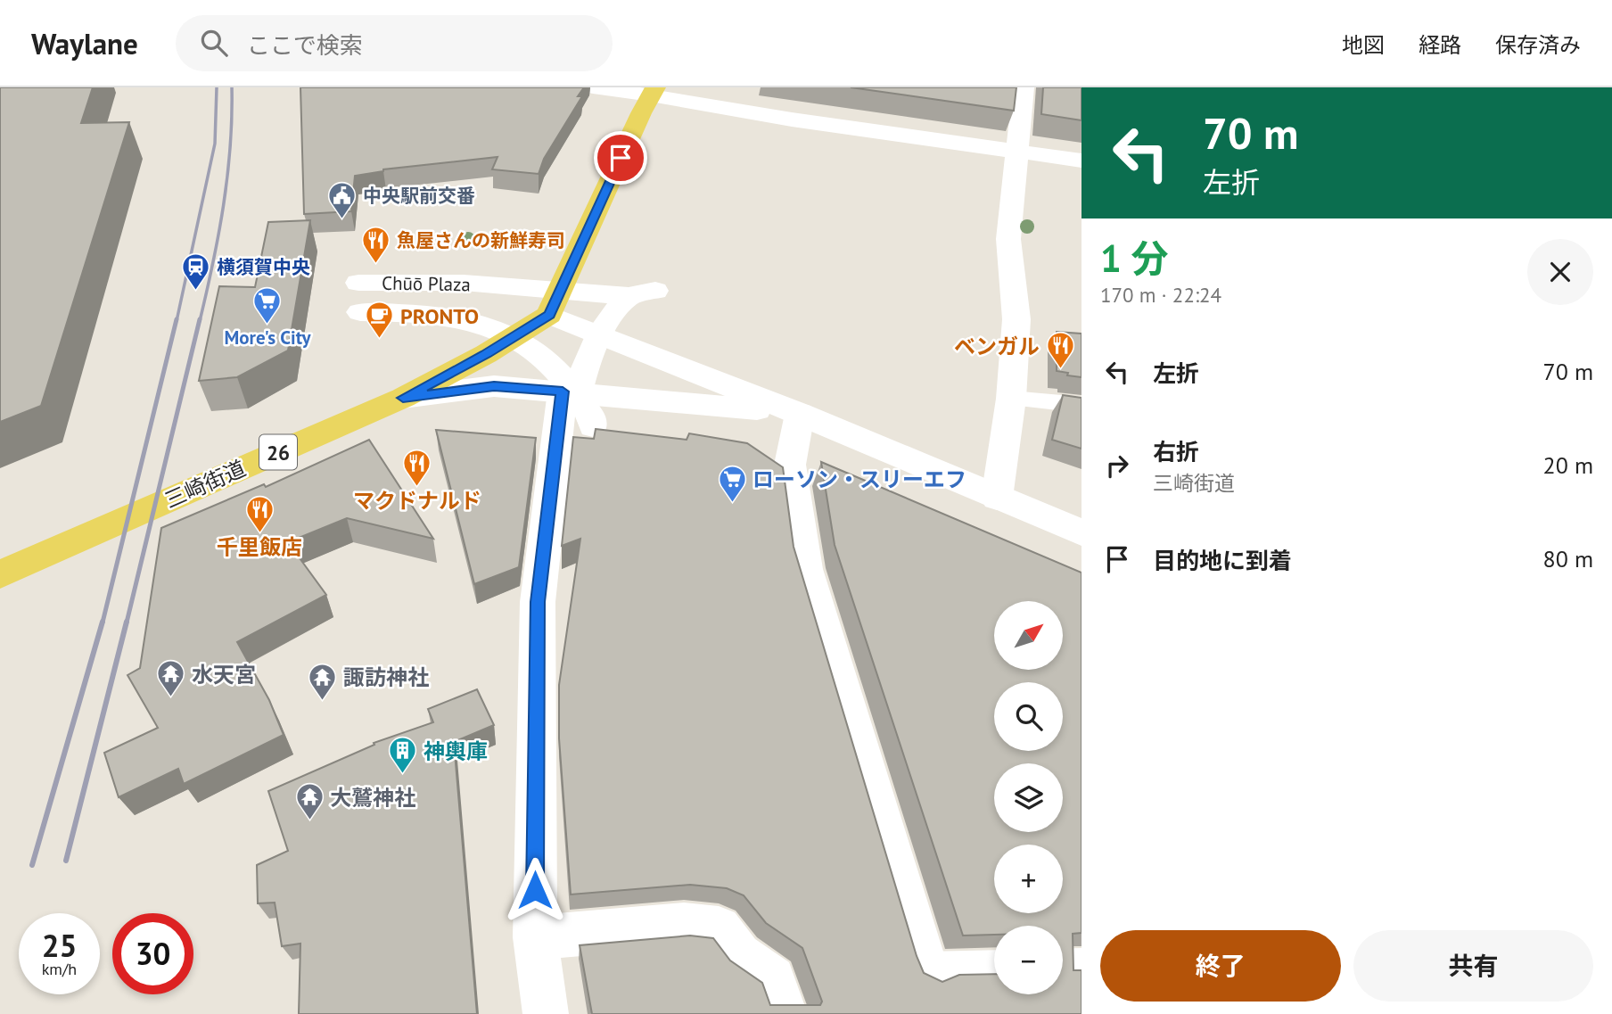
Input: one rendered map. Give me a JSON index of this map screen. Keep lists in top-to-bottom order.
{
  "streets": {
    "main road": ["26", "三崎街道"],
    "street": ["Chūō Plaza"]
  },
  "places": {
    "public building": ["中央駅前交番"],
    "restaurant": [
      "魚屋さんの新鮮寿司",
      "ベンガル",
      "マクドナルド",
      "千里飯店"
    ],
    "station": ["横須賀中央"],
    "supermarket": ["More's City", "ローソン・スリーエフ"],
    "cafe": ["PRONTO"],
    "temple": ["水天宮", "諏訪神社", "大鷲神社"],
    "building": ["神輿庫"]
  },
  "north": "top right",
  "page": {
    "header": "Waylane",
    "search": "ここで検索",
    "nav": ["地図", "経路", "保存済み"],
    "turn": ["70 m", "左折"],
    "heading": ["1 分", "170 m · 22:24"],
    "list": [
      {
        "name": "左折",
        "value": "70 m"
      },
      {
        "name": "右折",
        "note": "三崎街道",
        "value": "20 m"
      },
      {
        "name": "目的地に到着",
        "value": "80 m"
      }
    ],
    "map_buttons": ["+", "−"],
    "speed": "25 km/h",
    "limit": "30",
    "buttons": ["終了", "共有"]
  }
}
